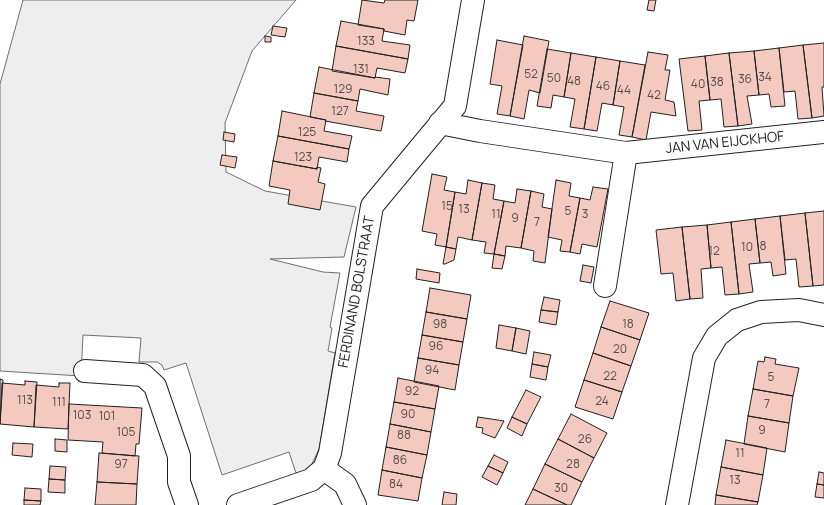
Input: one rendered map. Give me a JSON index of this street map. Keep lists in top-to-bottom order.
{
  "streets": {
    "street": ["JAN VAN EIJCKHOF", "FERDINAND BOLSTRAAT"]
  },
  "crossings": [
    ["JAN VAN EIJCKHOF", "FERDINAND BOLSTRAAT"]
  ],
  "house_numbers": [
    "133",
    "131",
    "52",
    "34",
    "50",
    "36",
    "48",
    "38",
    "40",
    "46",
    "129",
    "44",
    "42",
    "127",
    "125",
    "123",
    "15",
    "13",
    "5",
    "11",
    "3",
    "9",
    "7",
    "8",
    "10",
    "12",
    "98",
    "18",
    "96",
    "20",
    "94",
    "22",
    "5",
    "92",
    "113",
    "24",
    "111",
    "7",
    "90",
    "103",
    "101",
    "9",
    "105",
    "88",
    "26",
    "11",
    "86",
    "97",
    "28",
    "13",
    "84",
    "30"
  ]
}
